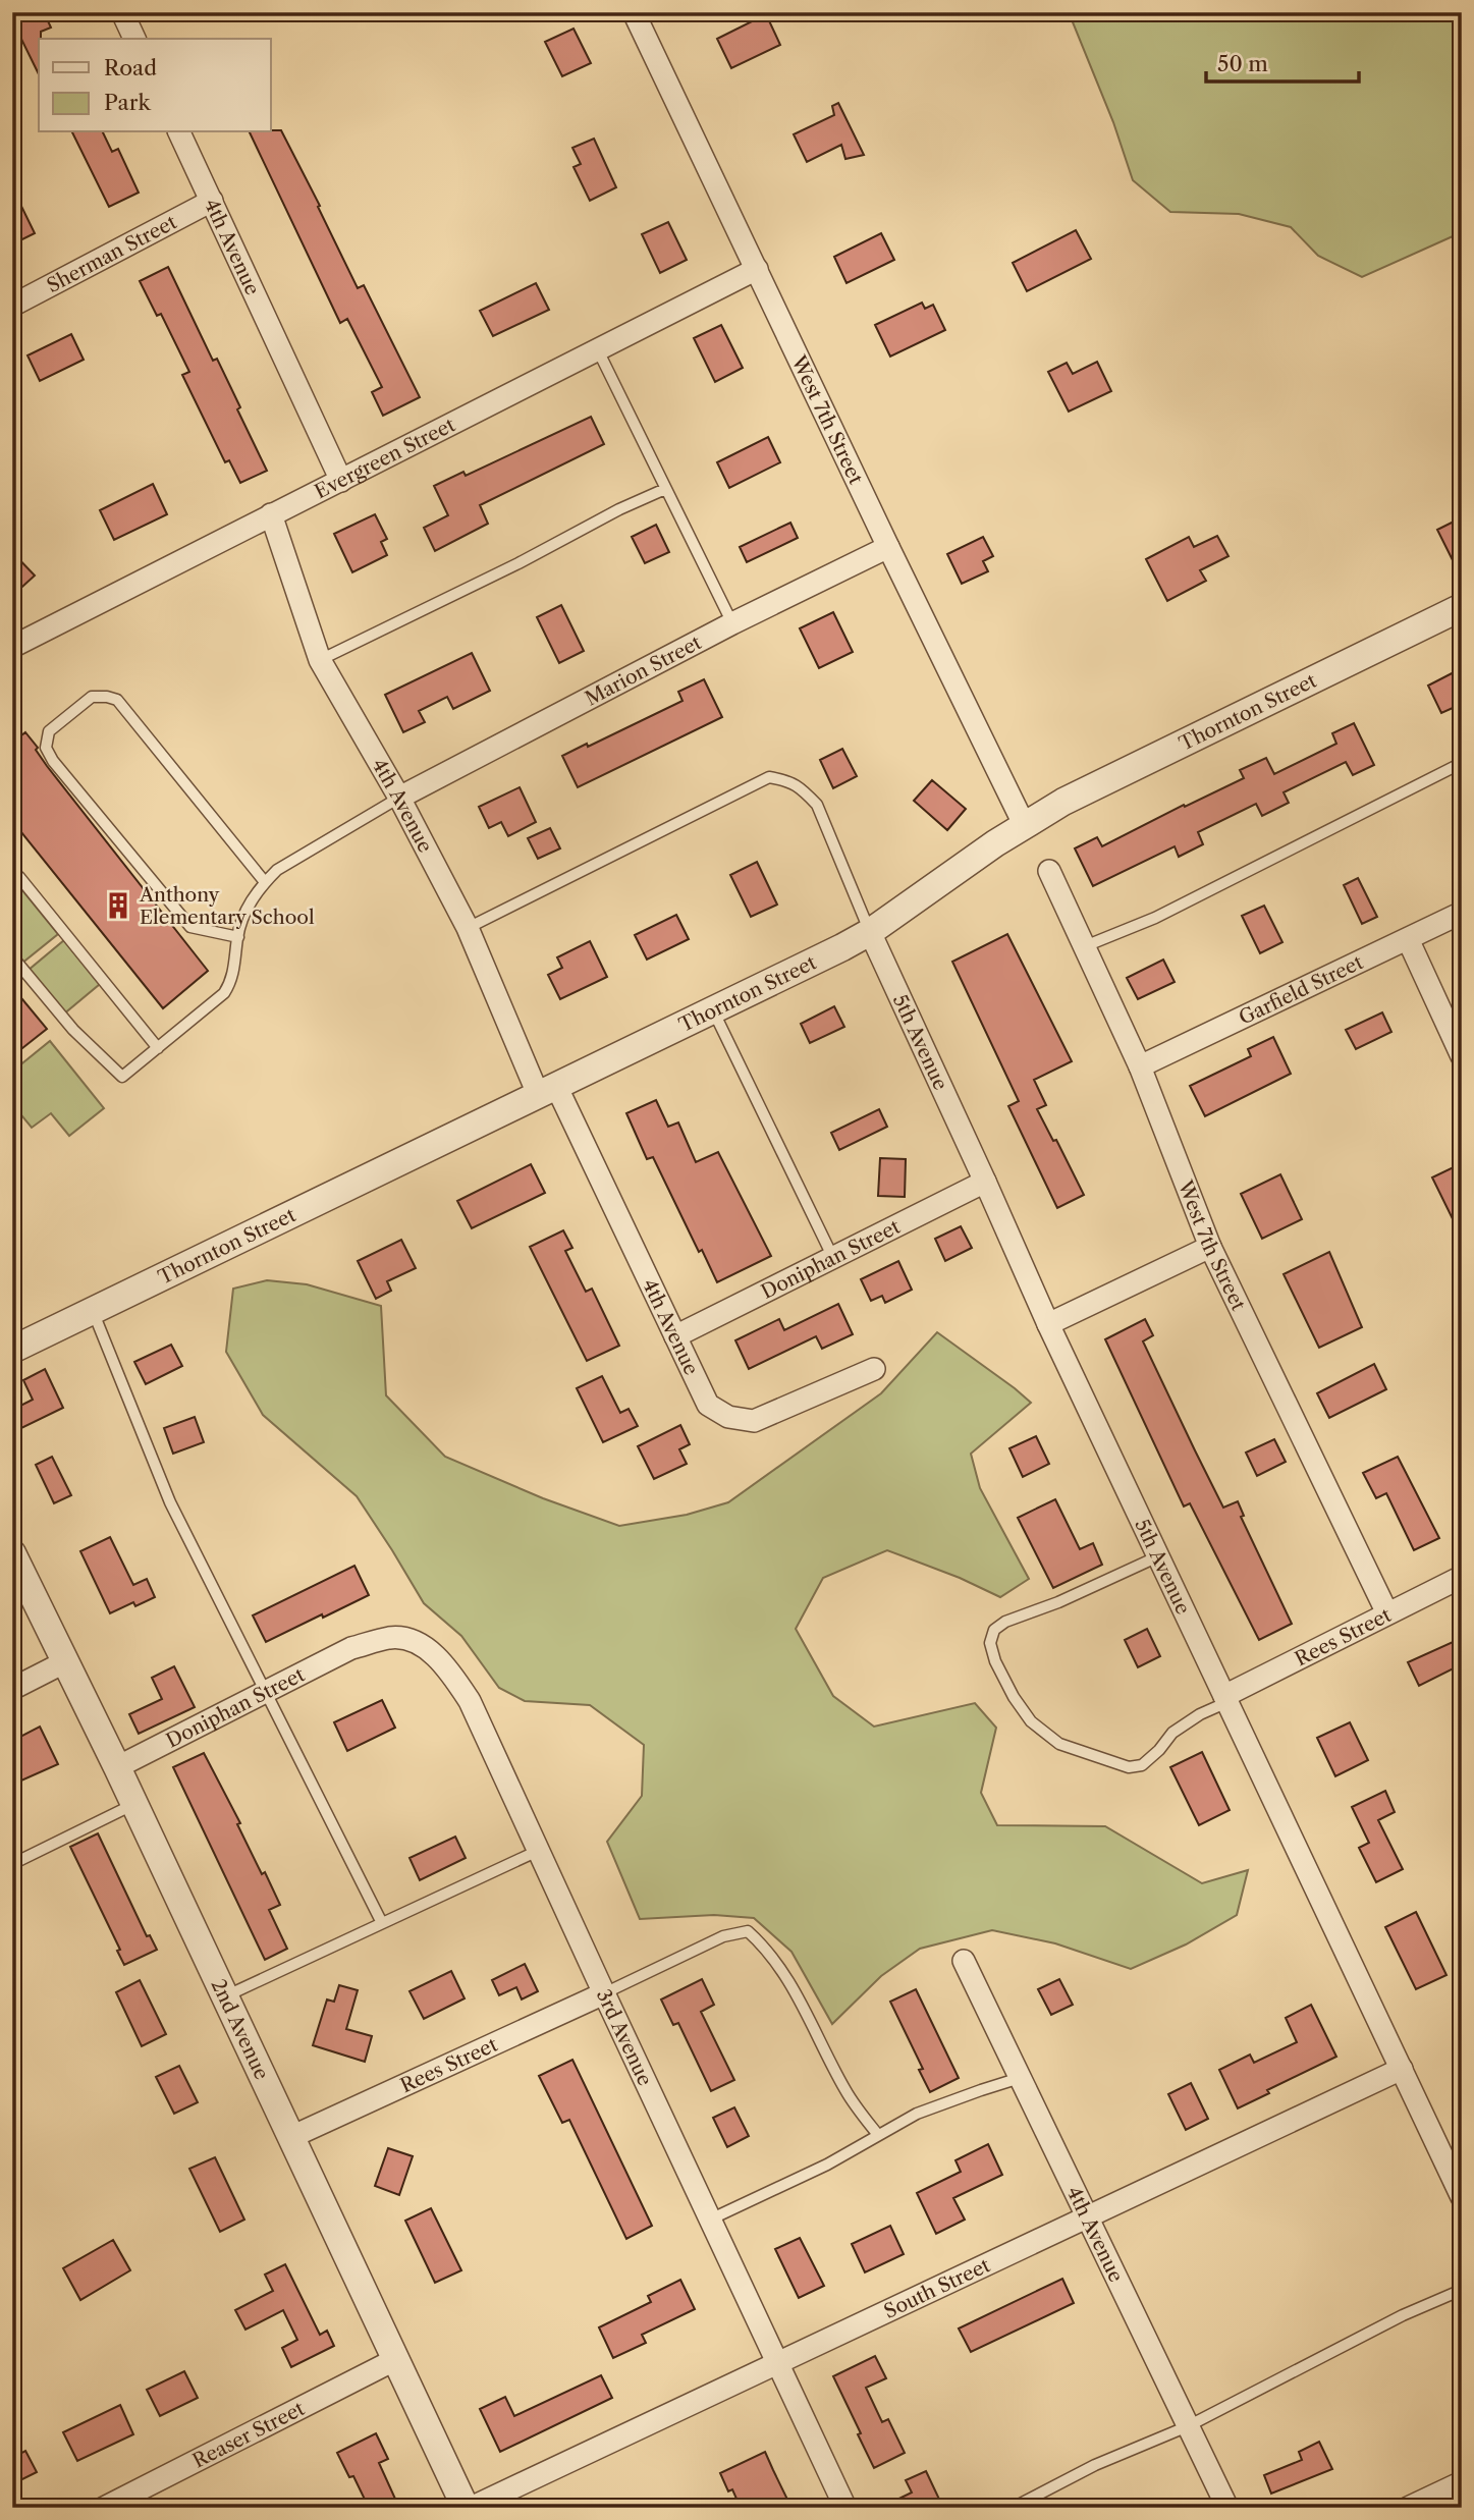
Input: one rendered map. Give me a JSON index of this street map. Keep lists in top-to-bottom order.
{
  "streets": {
    "street": [
      "4th Avenue",
      "Sherman Street",
      "West 7th Street",
      "Evergreen Street",
      "Marion Street",
      "Thornton Street",
      "Garfield Street",
      "5th Avenue",
      "Doniphan Street",
      "Rees Street",
      "2nd Avenue",
      "3rd Avenue",
      "South Street",
      "Reaser Street"
    ]
  },
  "crossings": [
    ["4th Avenue", "Sherman Street"],
    ["4th Avenue", "Evergreen Street"],
    ["4th Avenue", "Marion Street"],
    ["4th Avenue", "Thornton Street"],
    ["4th Avenue", "Doniphan Street"],
    ["4th Avenue", "South Street"],
    ["West 7th Street", "Evergreen Street"],
    ["West 7th Street", "Marion Street"],
    ["West 7th Street", "Thornton Street"],
    ["West 7th Street", "Garfield Street"],
    ["West 7th Street", "Rees Street"],
    ["Thornton Street", "5th Avenue"],
    ["5th Avenue", "Doniphan Street"],
    ["5th Avenue", "Rees Street"],
    ["5th Avenue", "South Street"],
    ["Doniphan Street", "2nd Avenue"],
    ["Doniphan Street", "3rd Avenue"],
    ["Rees Street", "2nd Avenue"],
    ["Rees Street", "3rd Avenue"],
    ["2nd Avenue", "South Street"],
    ["2nd Avenue", "Reaser Street"],
    ["3rd Avenue", "South Street"]
  ],
  "places": {
    "building": ["Anthony Elementary School"]
  },
  "legend": ["Road", "Park"],
  "scale_bar": "50 m"
}
